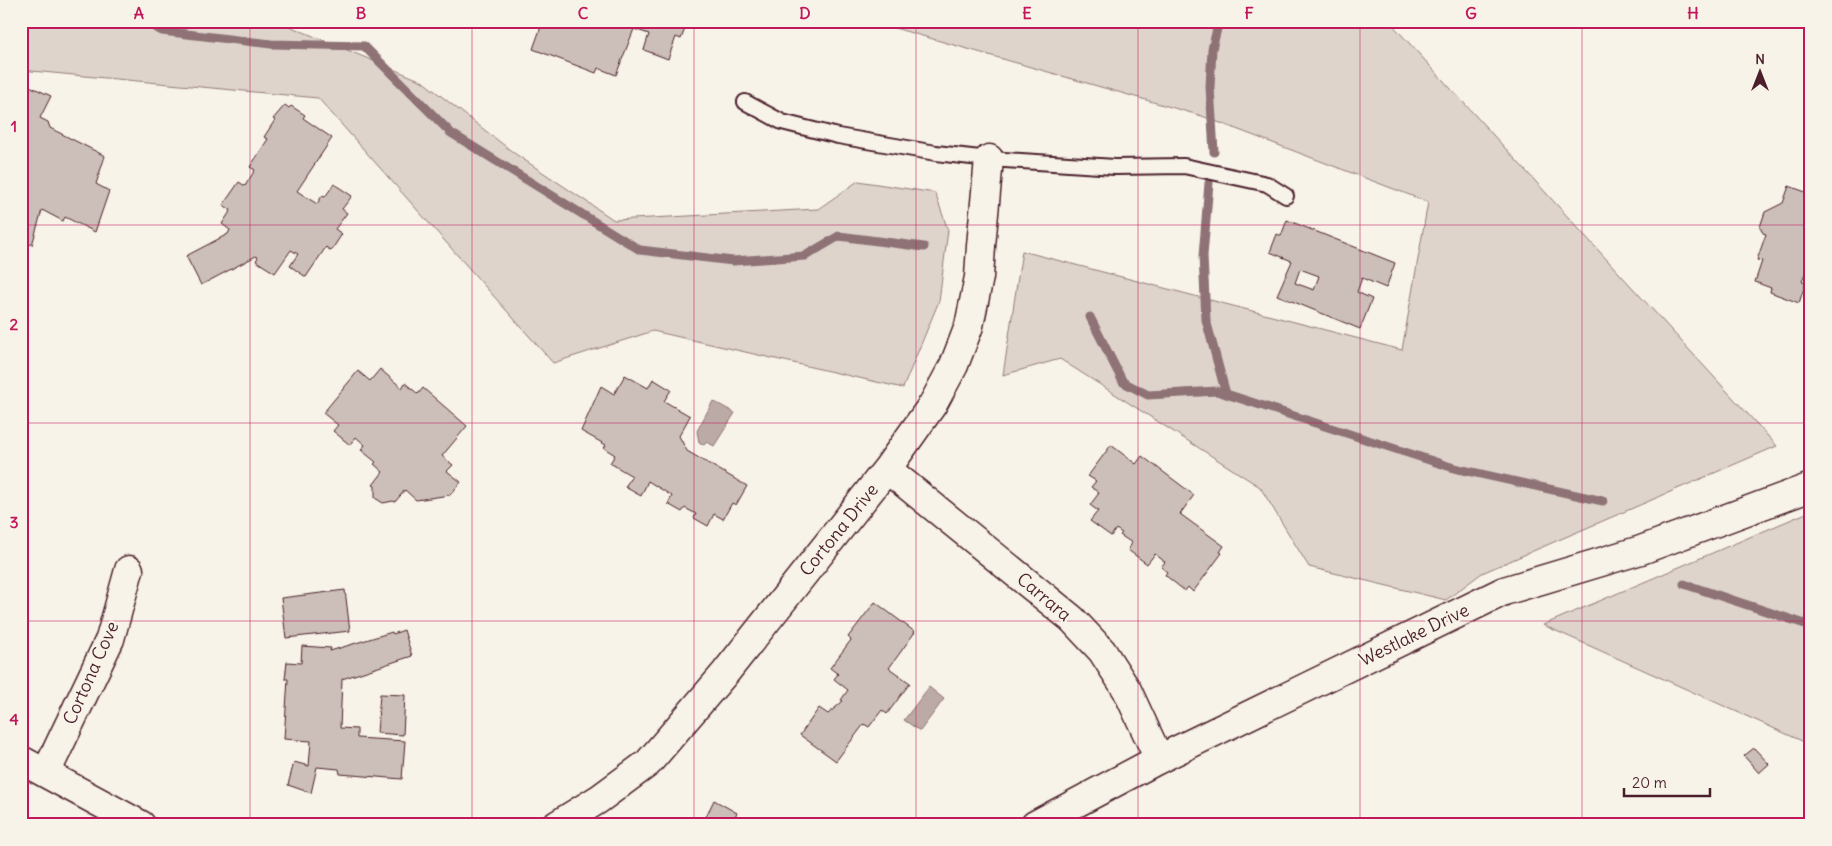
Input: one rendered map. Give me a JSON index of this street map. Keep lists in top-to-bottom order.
{
  "streets": {
    "street": [
      "Cortona Drive",
      "Carrara",
      "Westlake Drive",
      "Cortona Cove"
    ]
  },
  "crossings": [
    ["Cortona Drive", "Carrara"],
    ["Carrara", "Westlake Drive"]
  ],
  "scale_bar": "20 m",
  "north": "top",
  "grid": {
    "columns": [
      "A",
      "B",
      "C",
      "D",
      "E",
      "F",
      "G",
      "H"
    ],
    "rows": [
      "1",
      "2",
      "3",
      "4"
    ]
  }
}
